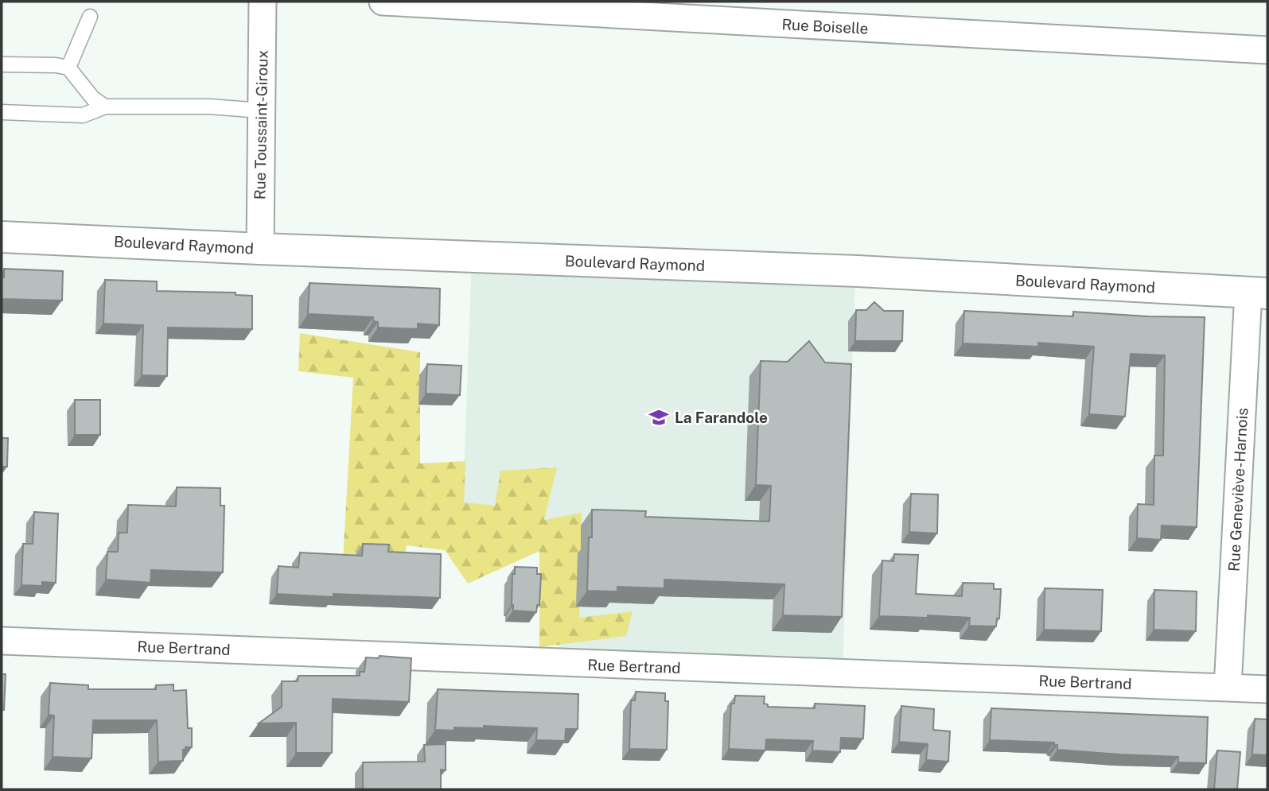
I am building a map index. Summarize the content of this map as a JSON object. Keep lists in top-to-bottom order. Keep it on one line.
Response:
{"streets":{"street":["Rue Boiselle","Rue Toussaint-Giroux","Boulevard Raymond","Rue Geneviève-Harnois","Rue Bertrand"]},"crossings":[["Rue Toussaint-Giroux","Boulevard Raymond"],["Boulevard Raymond","Rue Geneviève-Harnois"],["Rue Geneviève-Harnois","Rue Bertrand"]],"places":{"school or university":["La Farandole"]}}
